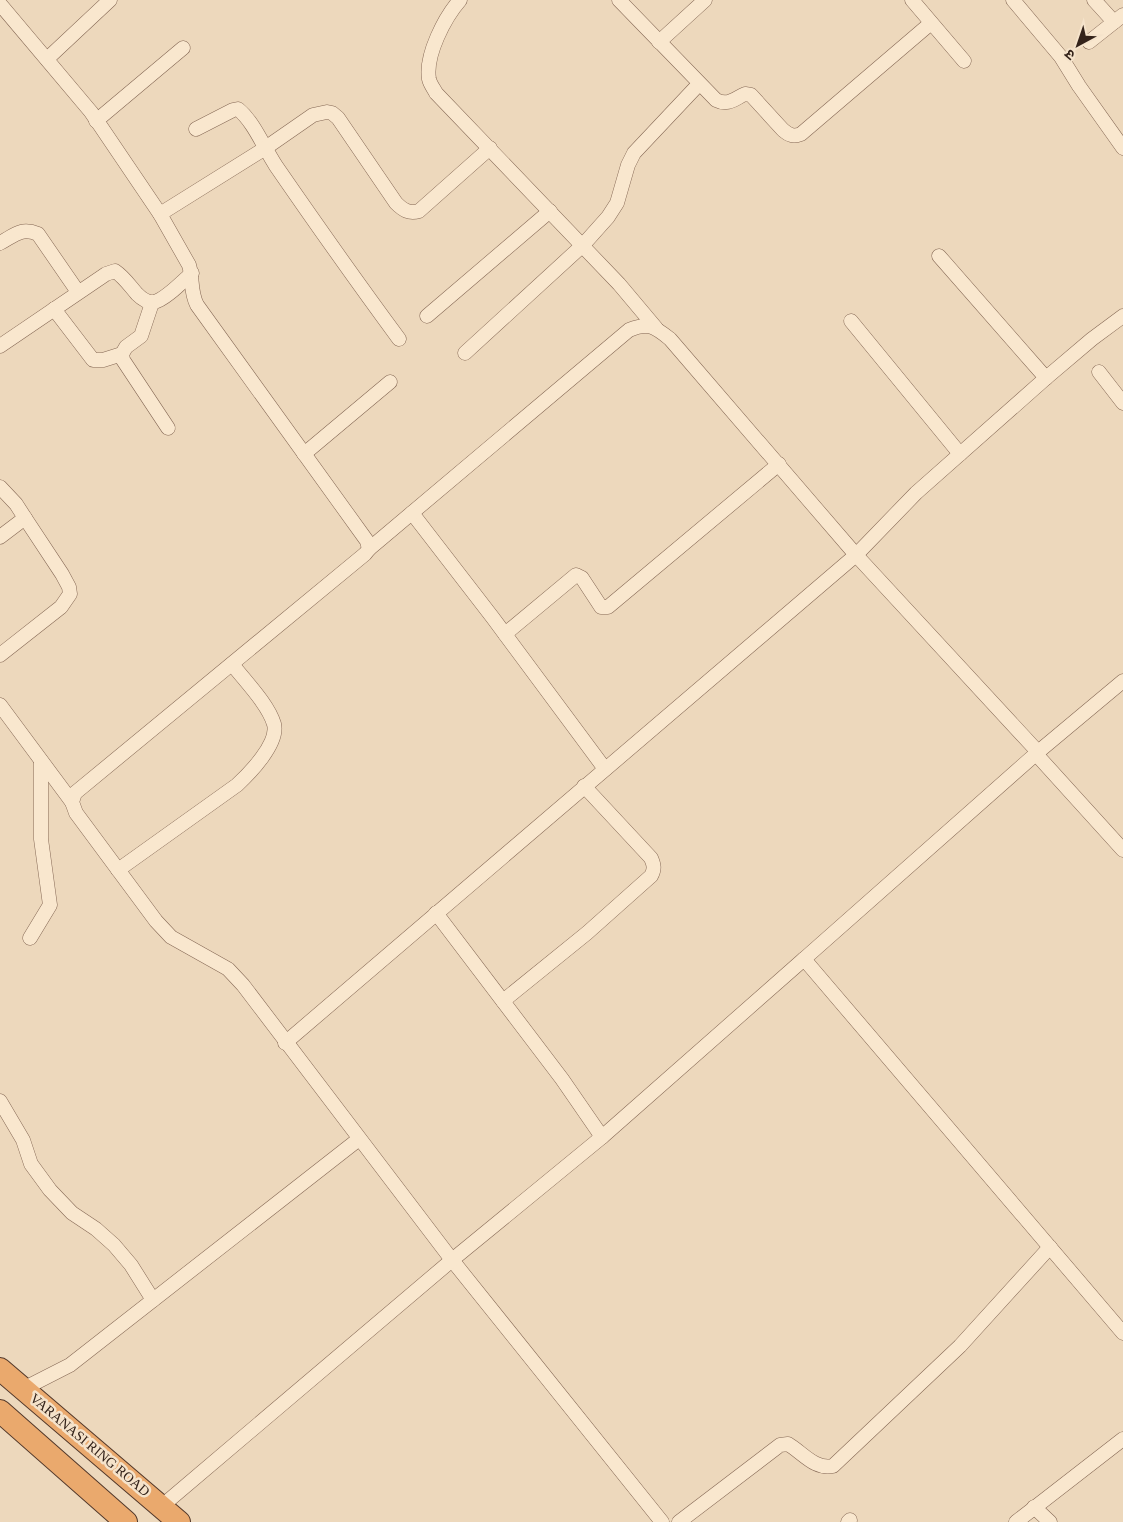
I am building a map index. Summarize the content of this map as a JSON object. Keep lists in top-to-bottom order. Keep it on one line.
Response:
{"streets":{"highway":["VARANASI RING ROAD"]},"north":"bottom left"}
